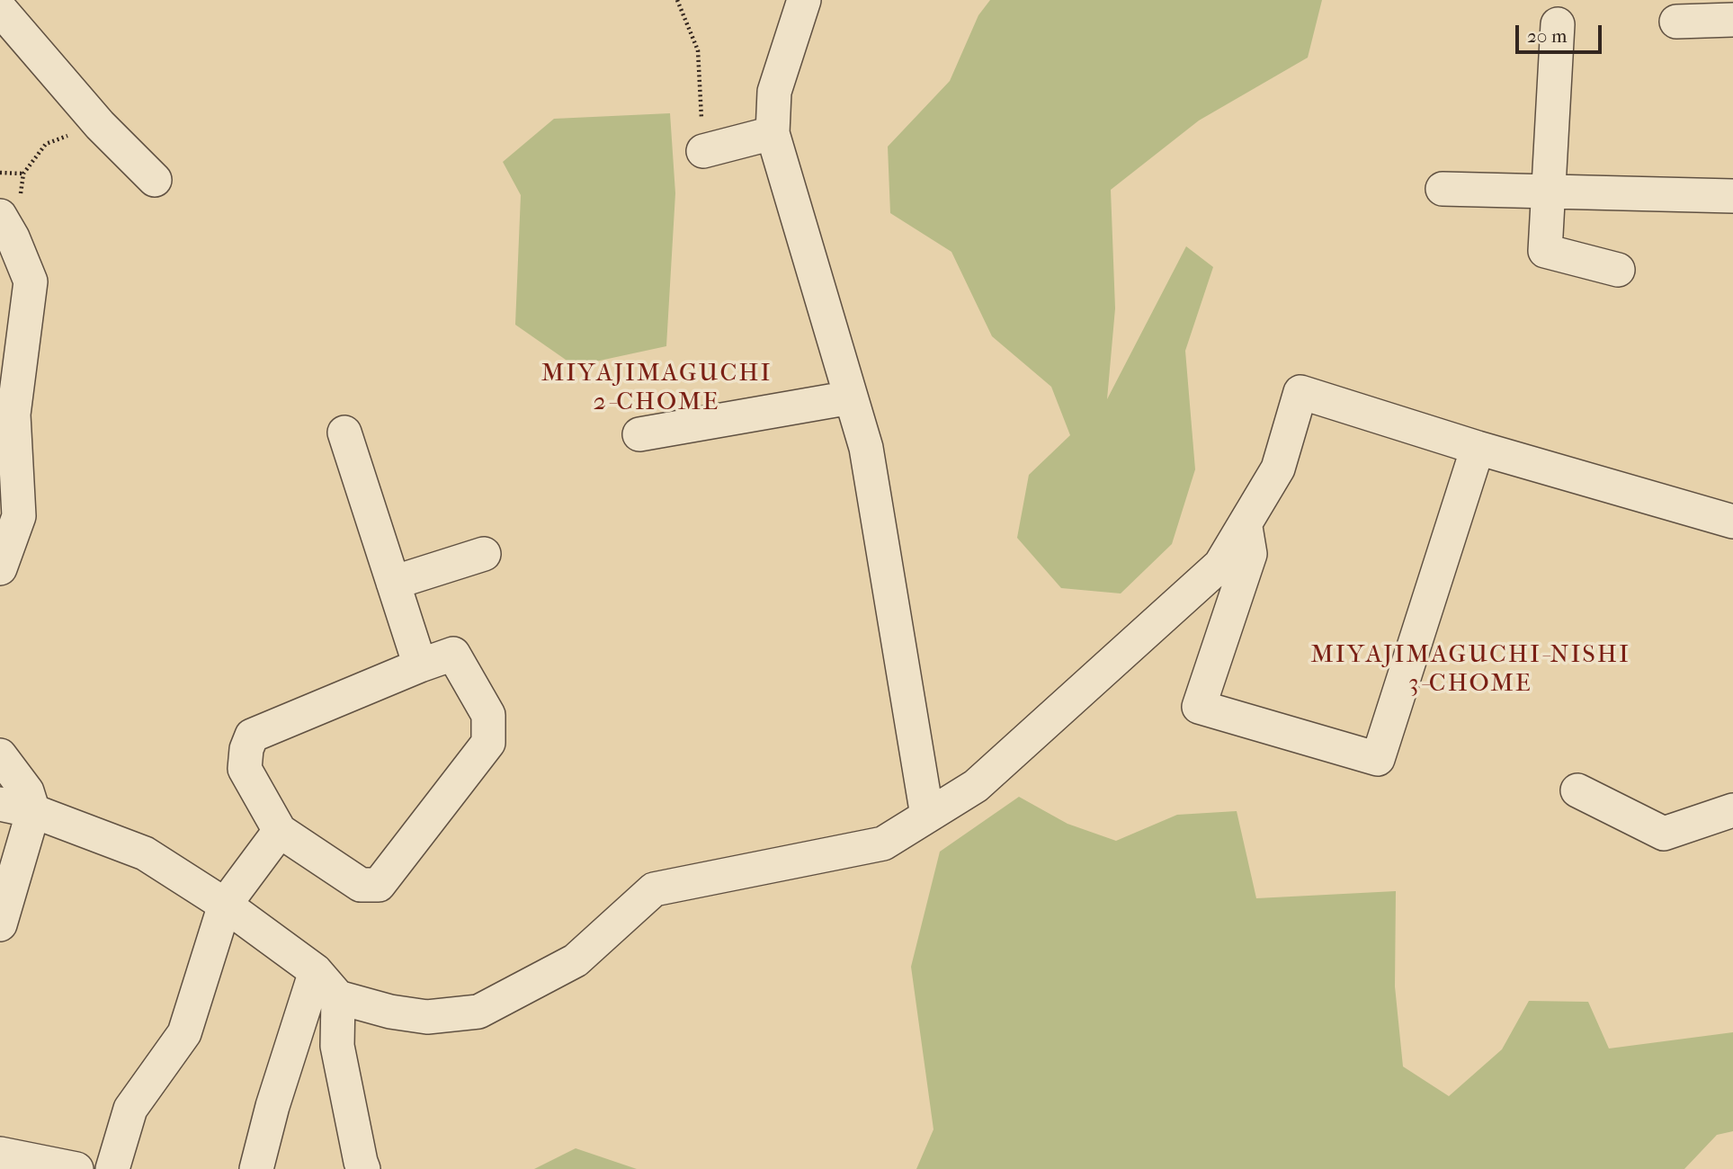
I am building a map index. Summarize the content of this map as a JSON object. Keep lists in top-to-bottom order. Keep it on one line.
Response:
{"districts":["MIYAJIMAGUCHI 2-CHOME","MIYAJIMAGUCHI-NISHI 3-CHOME"],"scale_bar":"20 m"}
